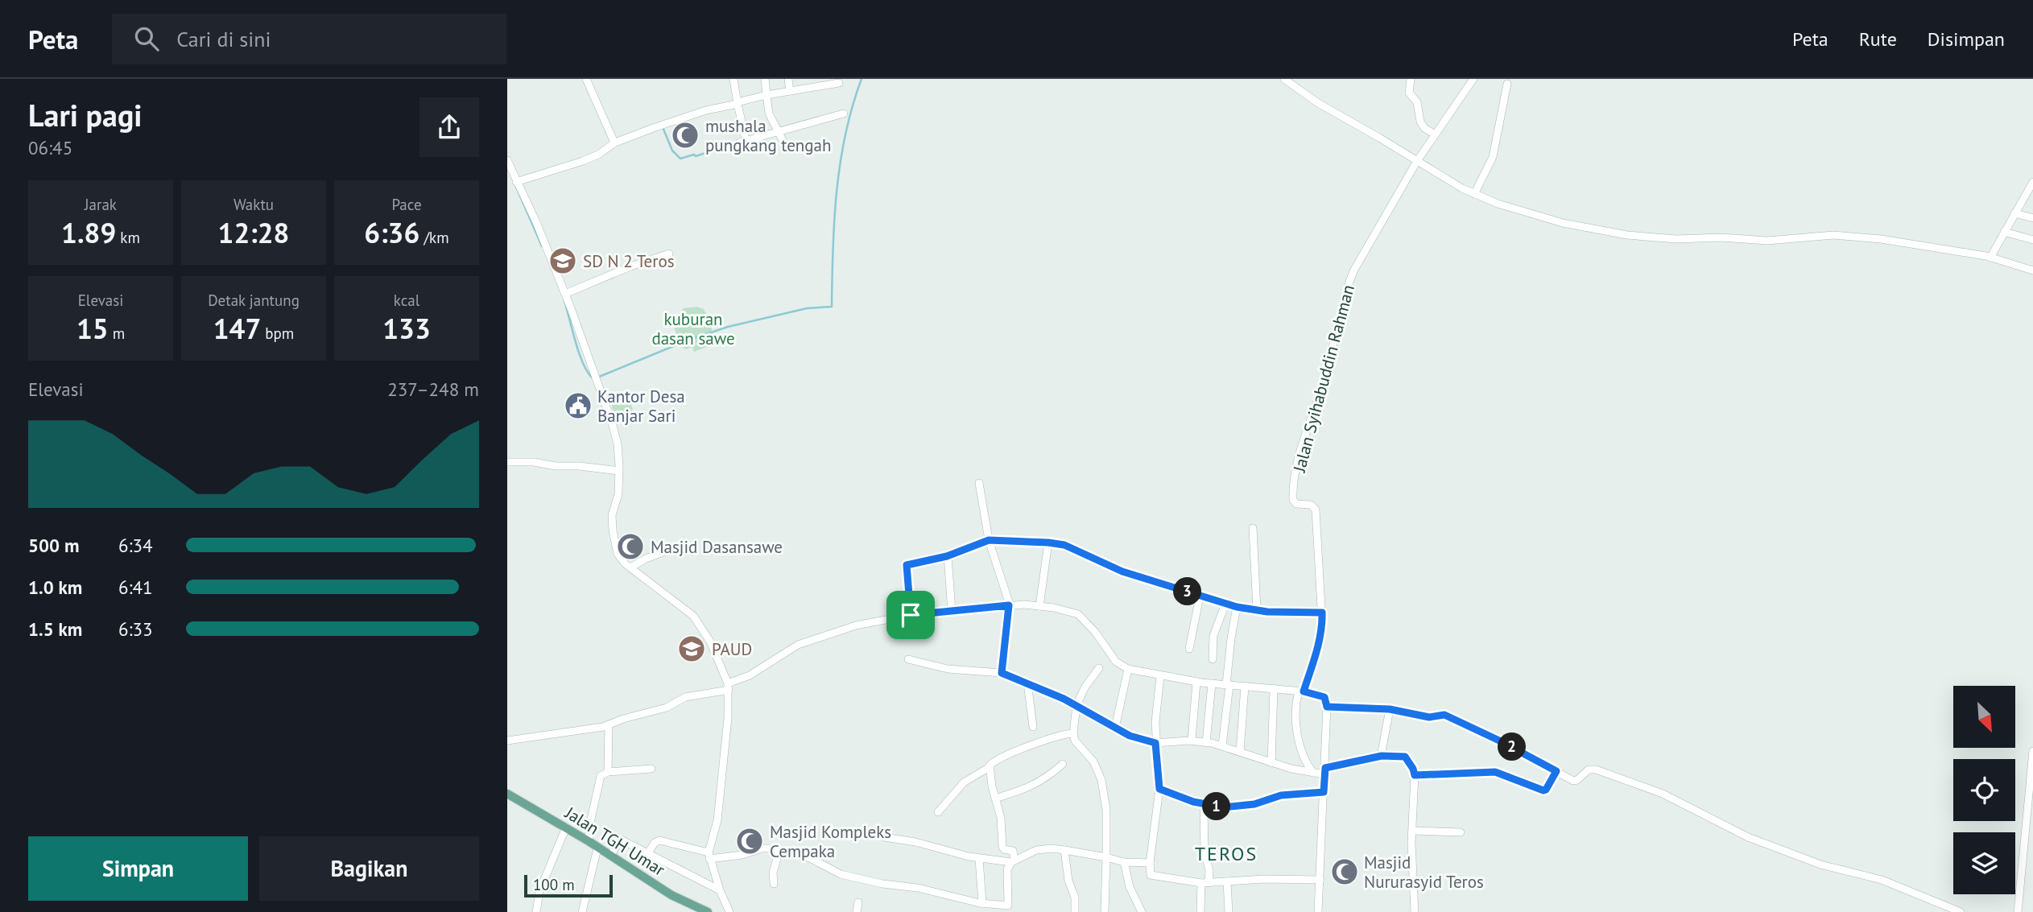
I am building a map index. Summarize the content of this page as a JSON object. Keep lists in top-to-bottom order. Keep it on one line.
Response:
{"streets":{"main road":["Jalan TGH Umar"],"street":["Jalan Syihabuddin Rahman"]},"districts":["TEROS"],"parks":["kuburan dasan sawe"],"places":{"mosque":["mushala pungkang tengah","Masjid Dasansawe","Masjid Kompleks Cempaka","Masjid Nururasyid Teros"],"school or university":["SD N 2 Teros","PAUD"],"public building":["Kantor Desa Banjar Sari"]},"scale_bar":"100 m","north":"bottom right","page":{"header":"Peta","search":"Cari di sini","nav":["Peta","Rute","Disimpan"],"heading":["Lari pagi","06:45"],"stats":[["Jarak","1.89 km"],["Waktu","12:28"],["Pace","6:36 /km"],["Elevasi","15 m"],["Detak jantung","147 bpm"],["kcal","133"]],"chart":["Elevasi","237–248 m"],"list":[{"name":"500 m","note":"6:34"},{"name":"1.0 km","note":"6:41"},{"name":"1.5 km","note":"6:33"}],"pins":["3","2","1"],"buttons":["Simpan","Bagikan"],"scale":"100 m"}}
